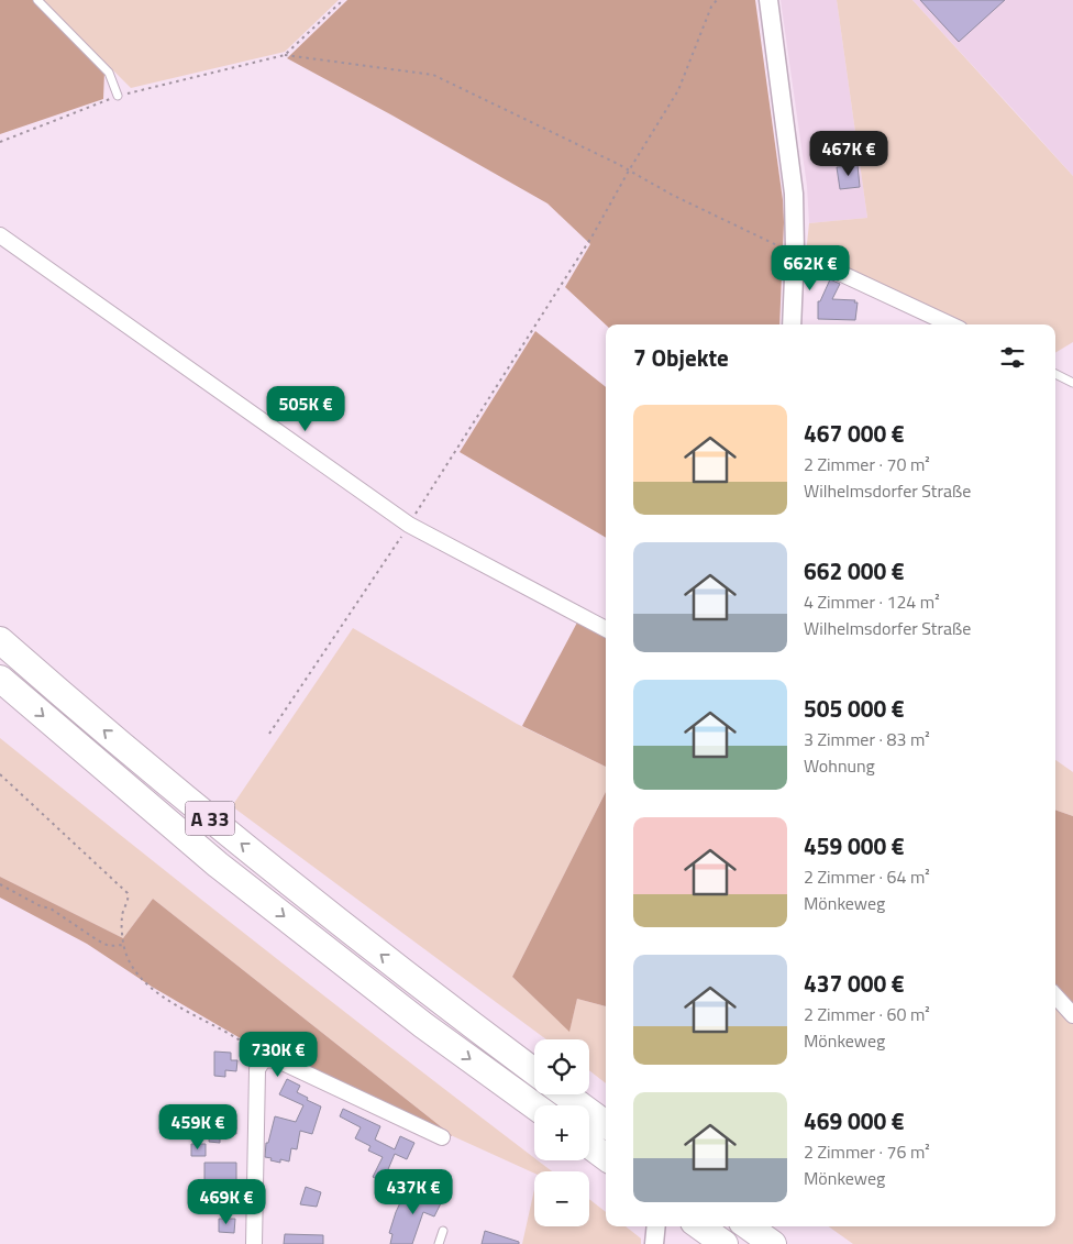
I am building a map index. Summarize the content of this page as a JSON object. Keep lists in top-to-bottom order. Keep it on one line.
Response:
{"streets":{"highway":["A 33"]},"page":{"price":["467K €","662K €","505K €","730K €","459K €","437K €","469K €"],"heading":"7 Objekte","list":[{"name":"467 000 €","note":"2 Zimmer · 70 m² · Wilhelmsdorfer Straße"},{"name":"662 000 €","note":"4 Zimmer · 124 m² · Wilhelmsdorfer Straße"},{"name":"505 000 €","note":"3 Zimmer · 83 m² · Wohnung"},{"name":"459 000 €","note":"2 Zimmer · 64 m² · Mönkeweg"},{"name":"437 000 €","note":"2 Zimmer · 60 m² · Mönkeweg"},{"name":"469 000 €","note":"2 Zimmer · 76 m² · Mönkeweg"}],"map_buttons":["+","−"]}}
